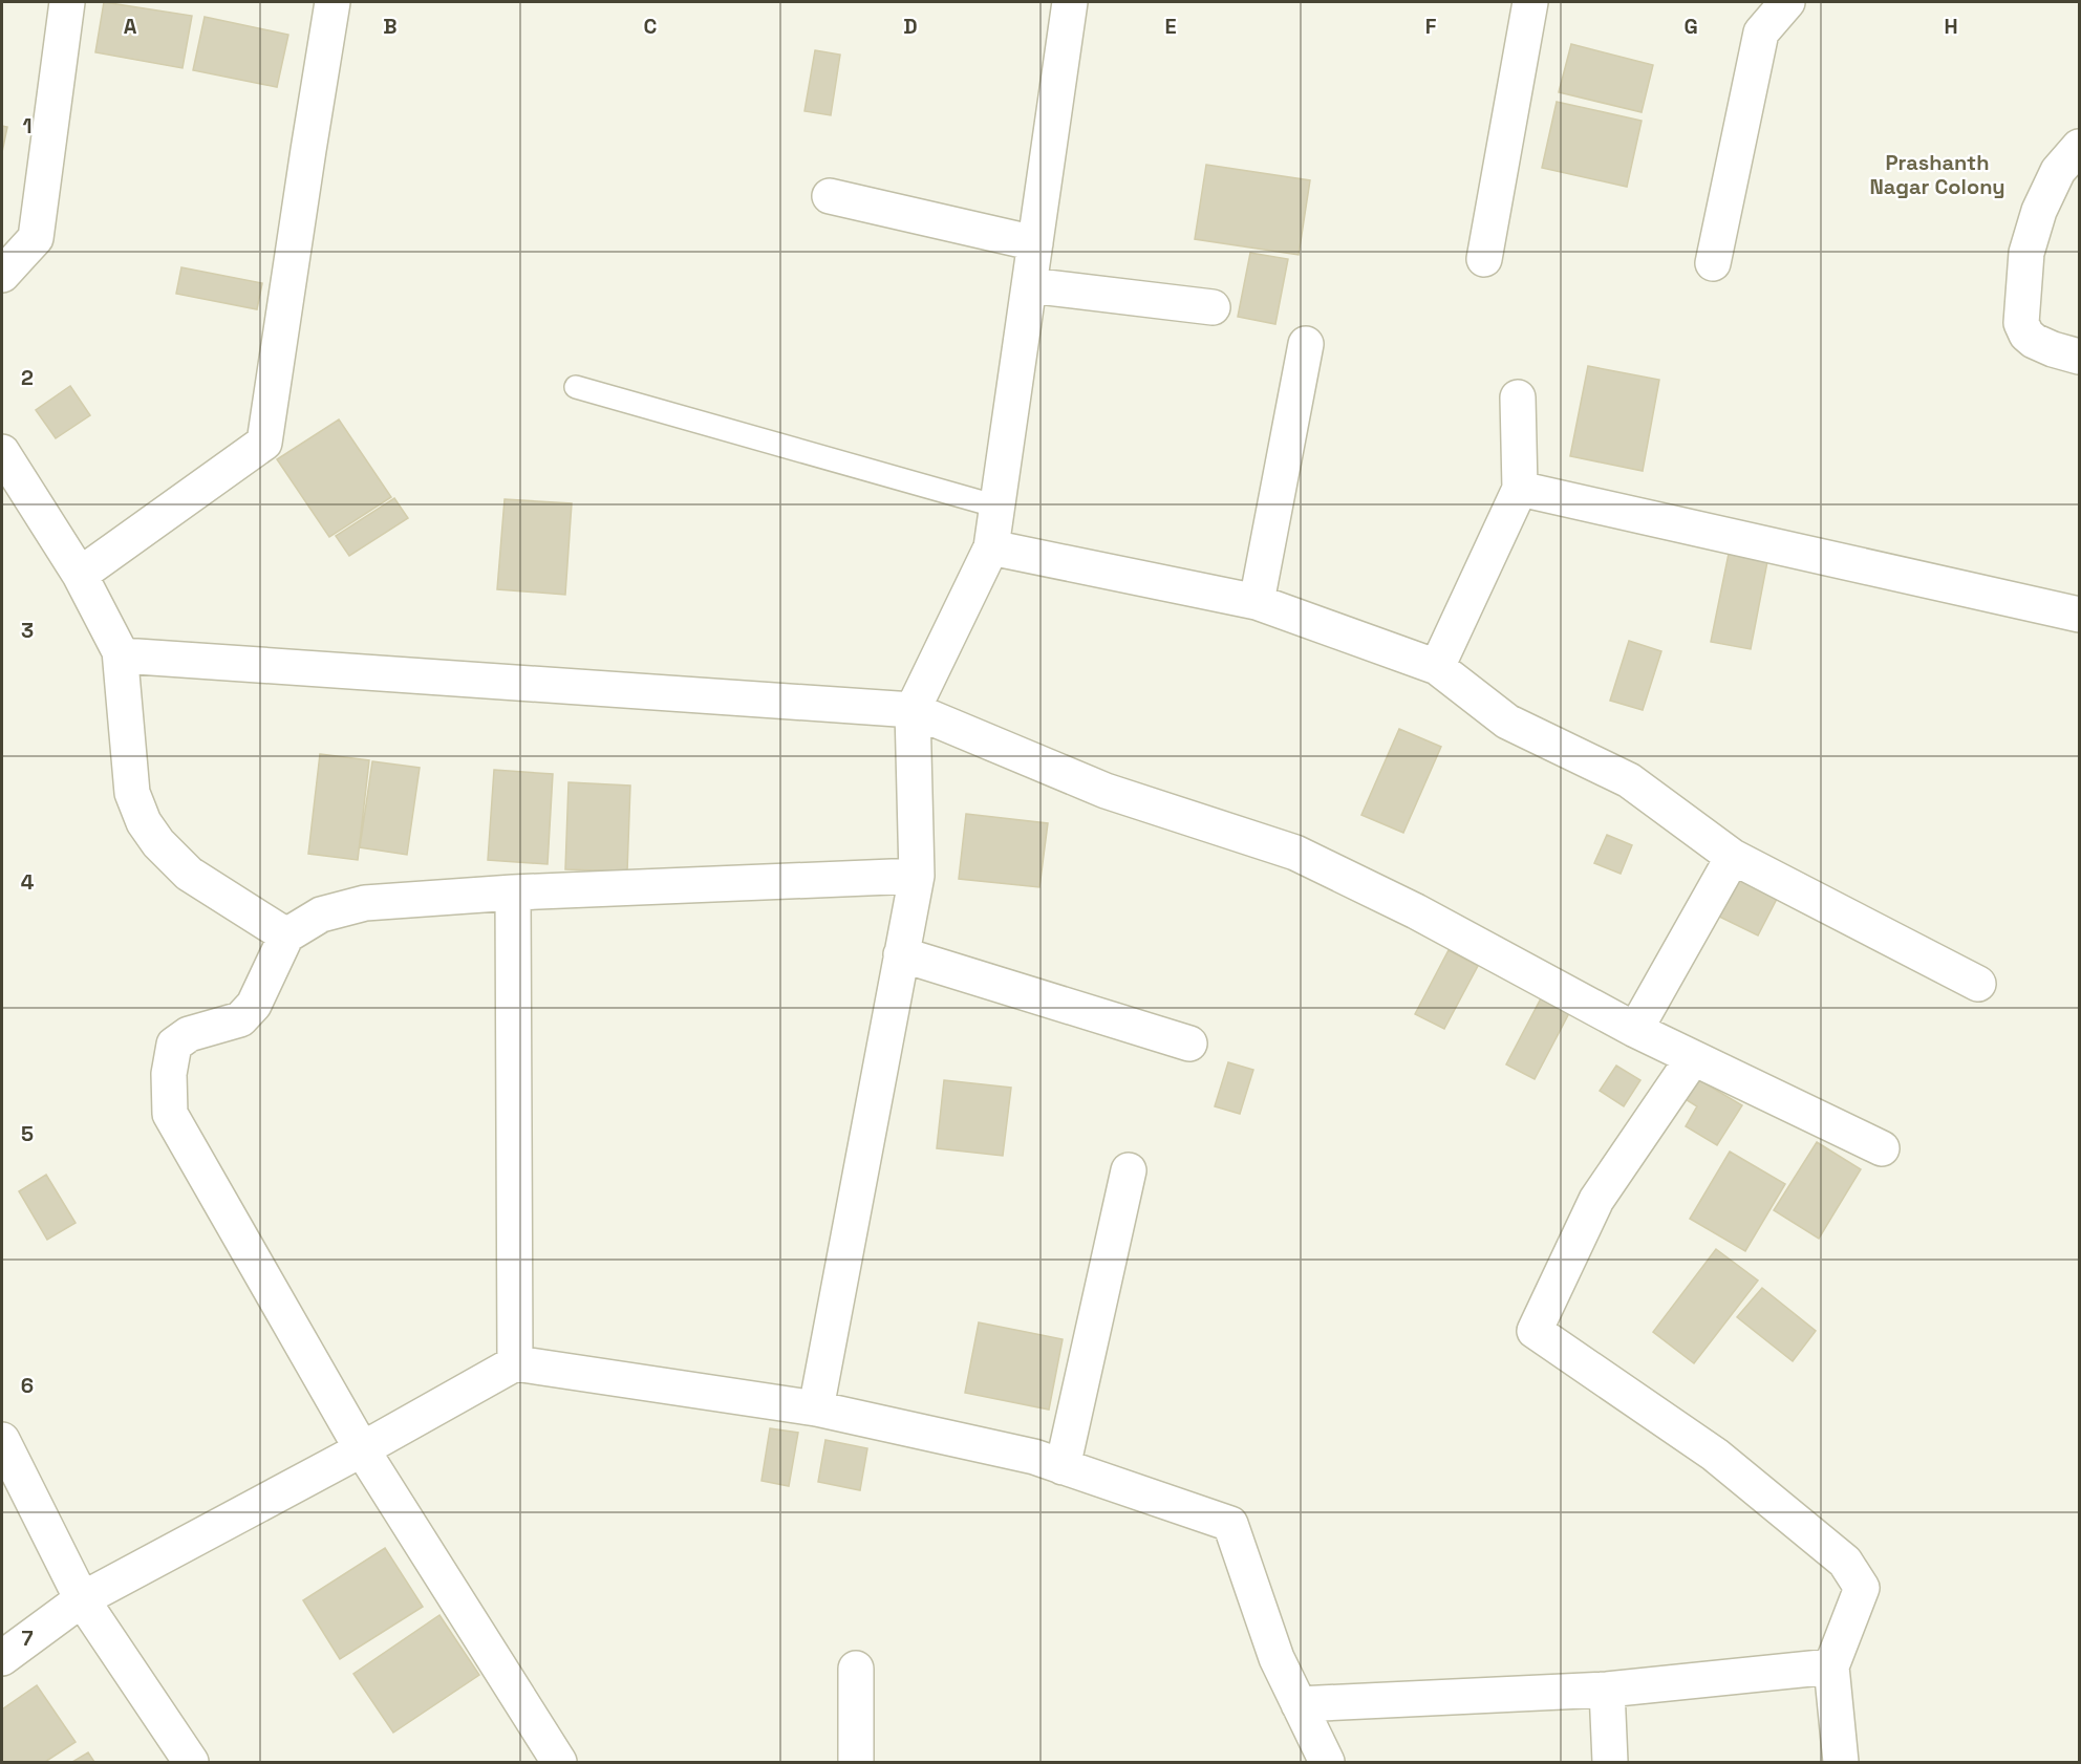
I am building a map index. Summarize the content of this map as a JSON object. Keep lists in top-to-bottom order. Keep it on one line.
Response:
{"districts":["Prashanth Nagar Colony"],"grid":{"columns":["A","B","C","D","E","F","G","H"],"rows":["1","2","3","4","5","6","7"]}}
